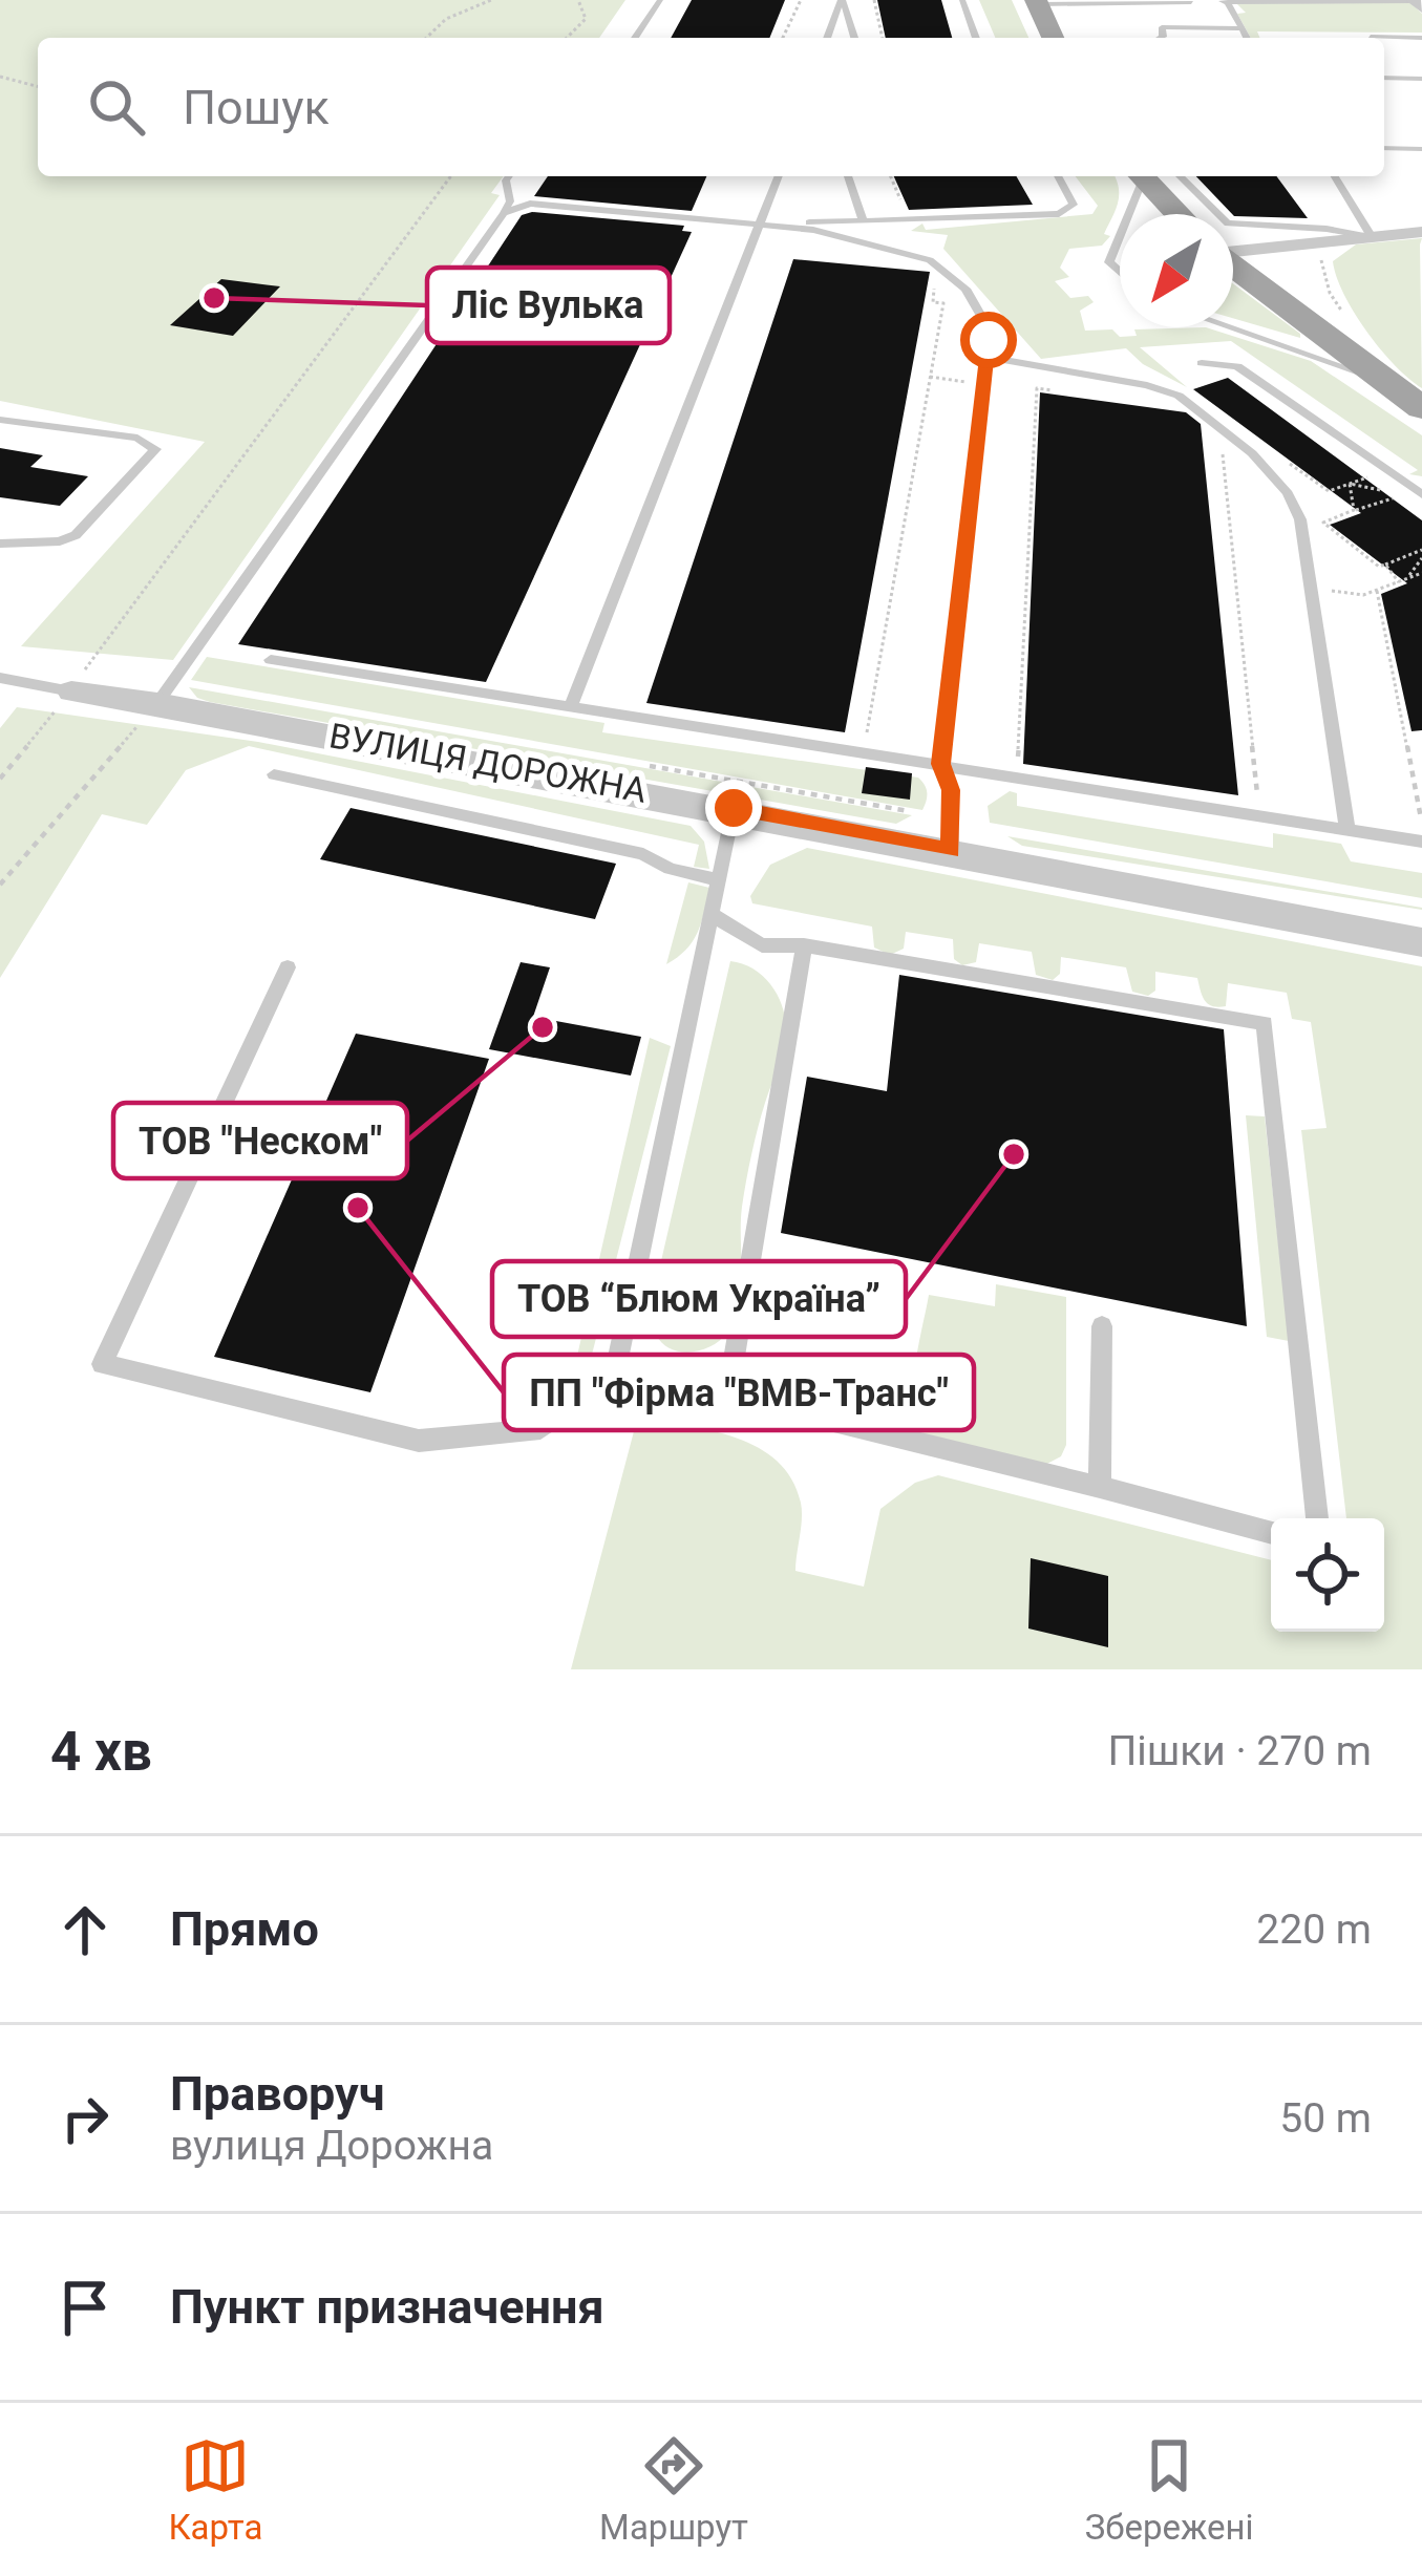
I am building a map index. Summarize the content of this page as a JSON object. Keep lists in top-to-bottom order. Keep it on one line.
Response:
{"streets":{"street":["ВУЛИЦЯ ДОРОЖНА"]},"places":["Ліс Вулька","ТОВ \"Неском\"","ТОВ “Блюм Україна”","ПП \"Фірма \"ВМВ-Транс\""],"north":"bottom left","page":{"search":"Пошук","heading":["4 хв","Пішки · 270 m"],"list":[["Прямо","220 m"],["Праворуч","вулиця Дорожна","50 m"],"Пункт призначення"],"nav":["Карта","Маршрут","Збережені"]}}
